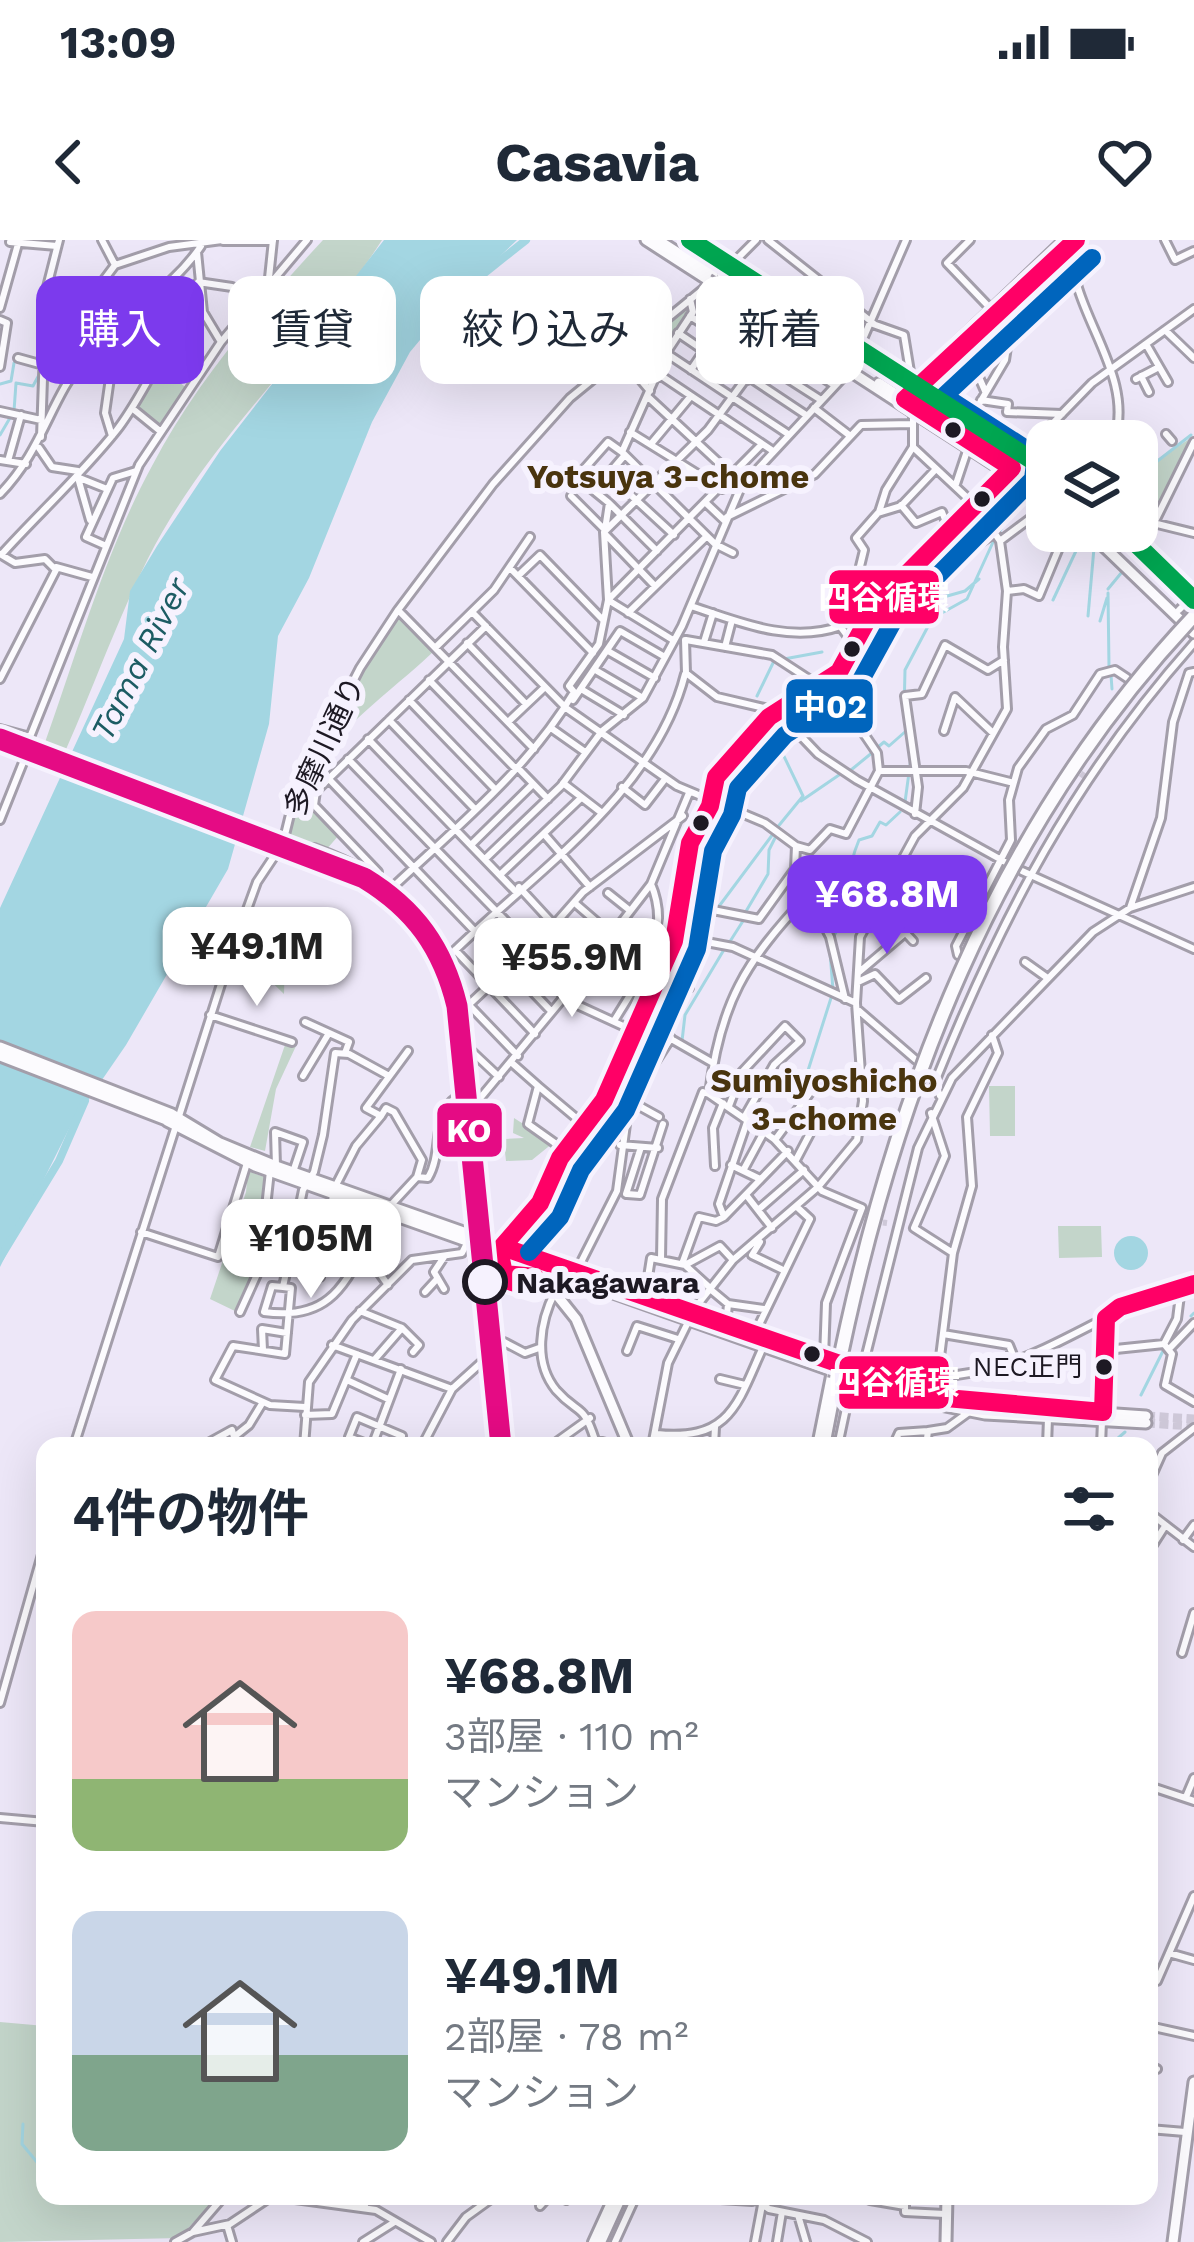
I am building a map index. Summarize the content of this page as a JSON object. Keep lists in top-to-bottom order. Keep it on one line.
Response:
{"streets":{"street":["多摩川通り"]},"districts":["Yotsuya 3-chome","Sumiyoshicho 3-chome"],"water":["Tama River"],"places":["Nakagawara","NEC正門"],"lines":["transit line 四谷循環","transit line 中02","transit line KO"],"page":{"status":"13:09","header":"Casavia","chip":["購入","賃貸","絞り込み","新着"],"price":["¥68.8M","¥49.1M","¥55.9M","¥105M"],"heading":"4件の物件","list":[{"name":"¥68.8M","note":"3部屋 · 110 m² · マンション"},{"name":"¥49.1M","note":"2部屋 · 78 m² · マンション"}]}}
